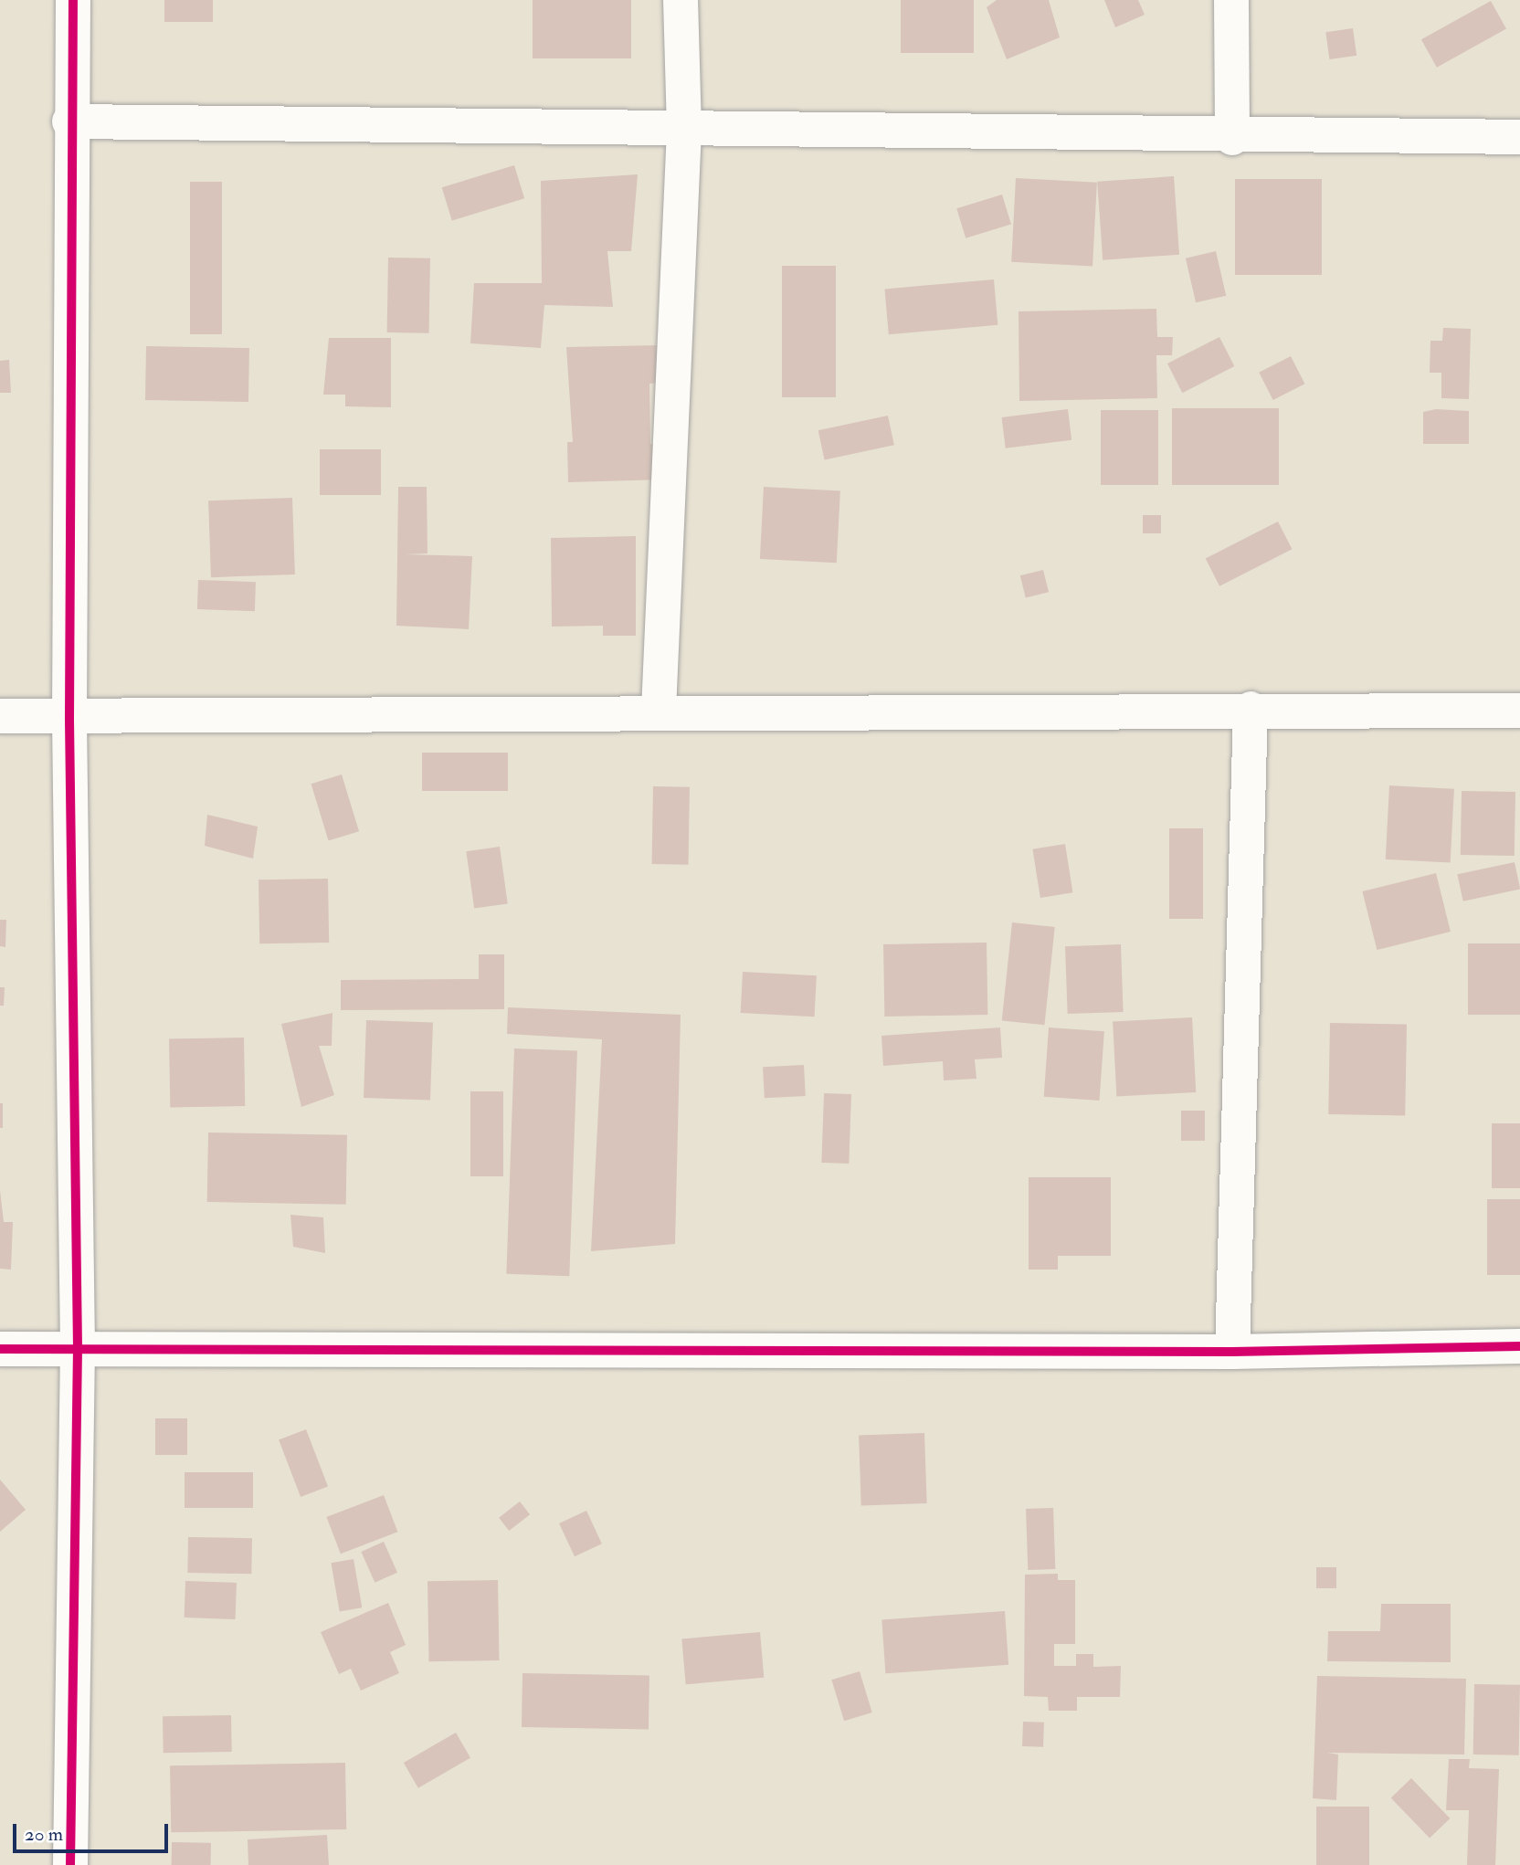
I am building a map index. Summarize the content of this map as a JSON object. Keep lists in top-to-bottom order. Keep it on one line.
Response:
{"scale_bar":"20 m"}
